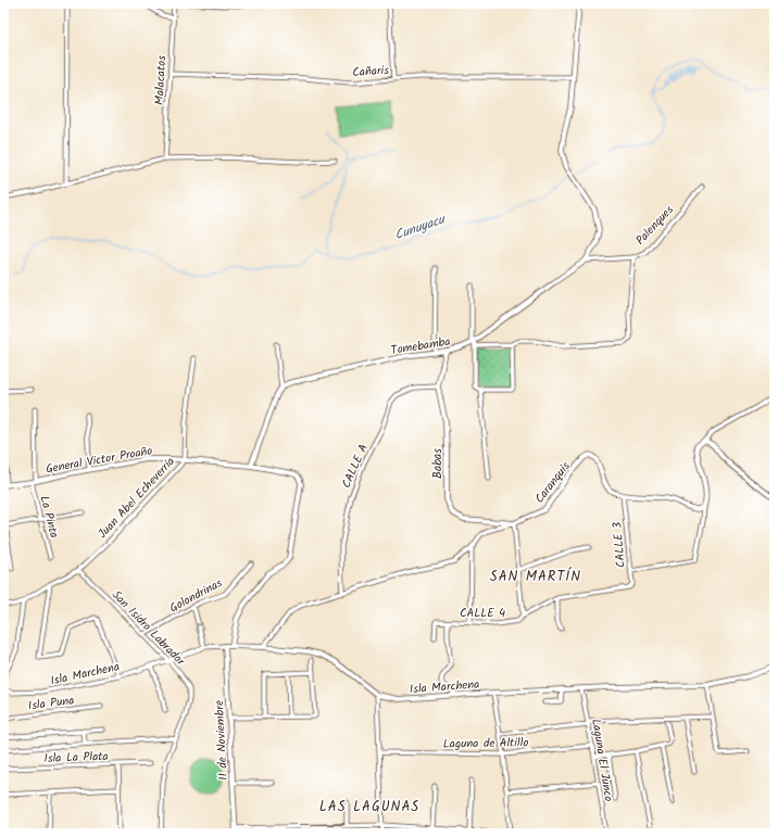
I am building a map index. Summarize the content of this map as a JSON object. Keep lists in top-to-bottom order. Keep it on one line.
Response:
{"streets":{"street":["Cañaris","Malacatos","Palenques","Tomebamba","General Victor Proaño","Babas","CALLE A","Caranquis","Juan Abel Echeverria","La Pinta","CALLE 3","Golondrinas","CALLE 4","San Isidro Labrador","Isla Marchena","Isla Puna","11 de Noviembre","Laguna de Altillo","Isla La Plata","Laguna El Junco"]},"crossings":[["Cañaris","Malacatos"],["Cañaris","Tomebamba"],["Palenques","Tomebamba"],["Tomebamba","Babas"],["General Victor Proaño","Juan Abel Echeverria"],["General Victor Proaño","La Pinta"],["General Victor Proaño","Isla Marchena"],["Babas","CALLE A"],["Babas","Caranquis"],["CALLE A","Caranquis"],["Caranquis","CALLE 3"],["Caranquis","Isla Marchena"],["Juan Abel Echeverria","San Isidro Labrador"],["CALLE 3","CALLE 4"],["Golondrinas","San Isidro Labrador"],["San Isidro Labrador","Isla Marchena"],["Isla Marchena","11 de Noviembre"],["Isla Marchena","Laguna El Junco"],["Laguna de Altillo","Laguna El Junco"]],"districts":["SAN MARTÍN","LAS LAGUNAS"],"water":["Cunuyacu"]}
